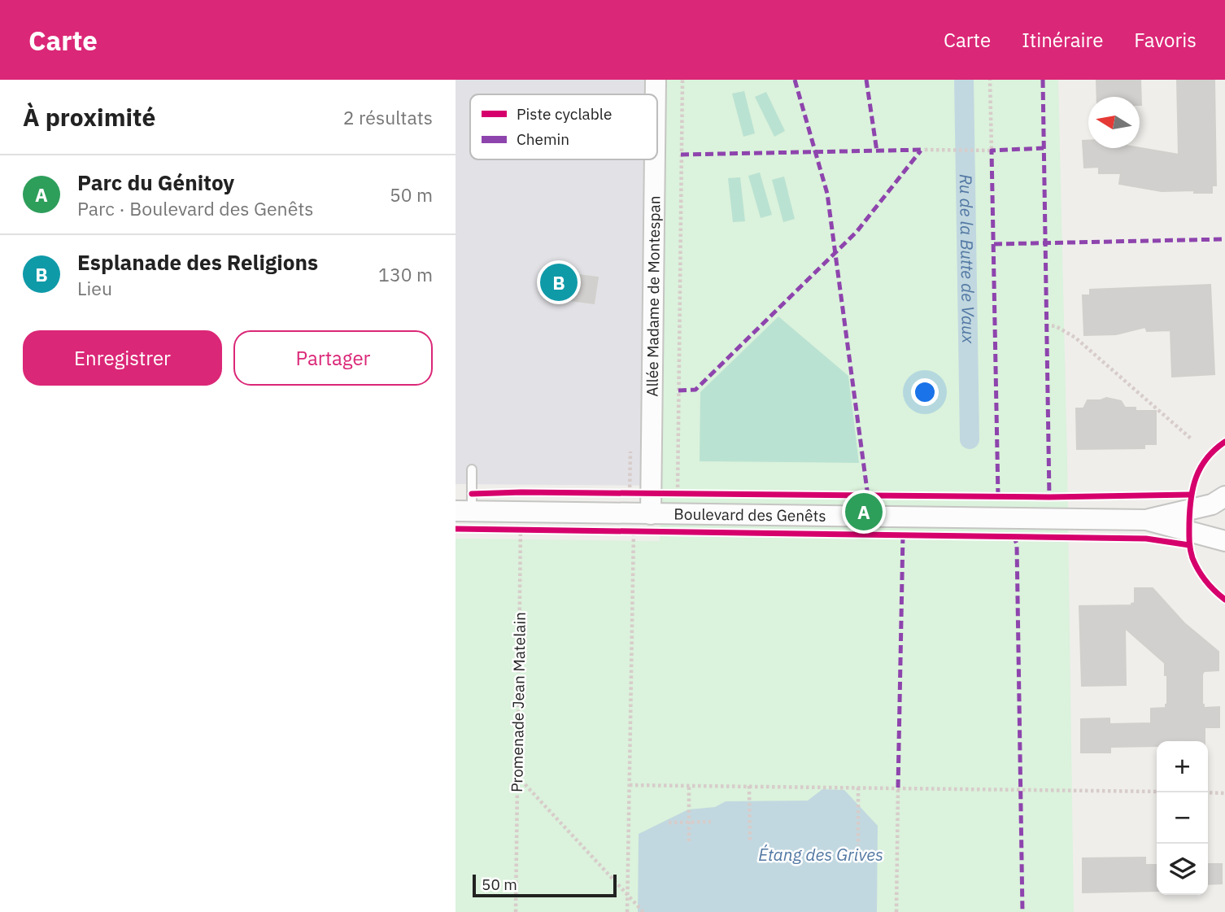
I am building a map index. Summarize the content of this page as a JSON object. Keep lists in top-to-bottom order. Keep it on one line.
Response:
{"streets":{"street":["Allée Madame de Montespan","Boulevard des Genêts"],"path":["Promenade Jean Matelain"]},"crossings":[["Allée Madame de Montespan","Boulevard des Genêts"],["Boulevard des Genêts","Promenade Jean Matelain"]],"water":["Ru de la Butte de Vaux","Étang des Grives"],"legend":["Piste cyclable","Chemin"],"scale_bar":"50 m","north":"left","page":{"header":"Carte","nav":["Carte","Itinéraire","Favoris"],"heading":["À proximité","2 résultats"],"list":[{"mark":"A","name":"Parc du Génitoy","note":"Parc · Boulevard des Genêts","value":"50 m"},{"mark":"B","name":"Esplanade des Religions","note":"Lieu","value":"130 m"}],"pins":["B","A"],"buttons":["Enregistrer","Partager"],"map_buttons":["+","−"],"scale":"50 m"}}
